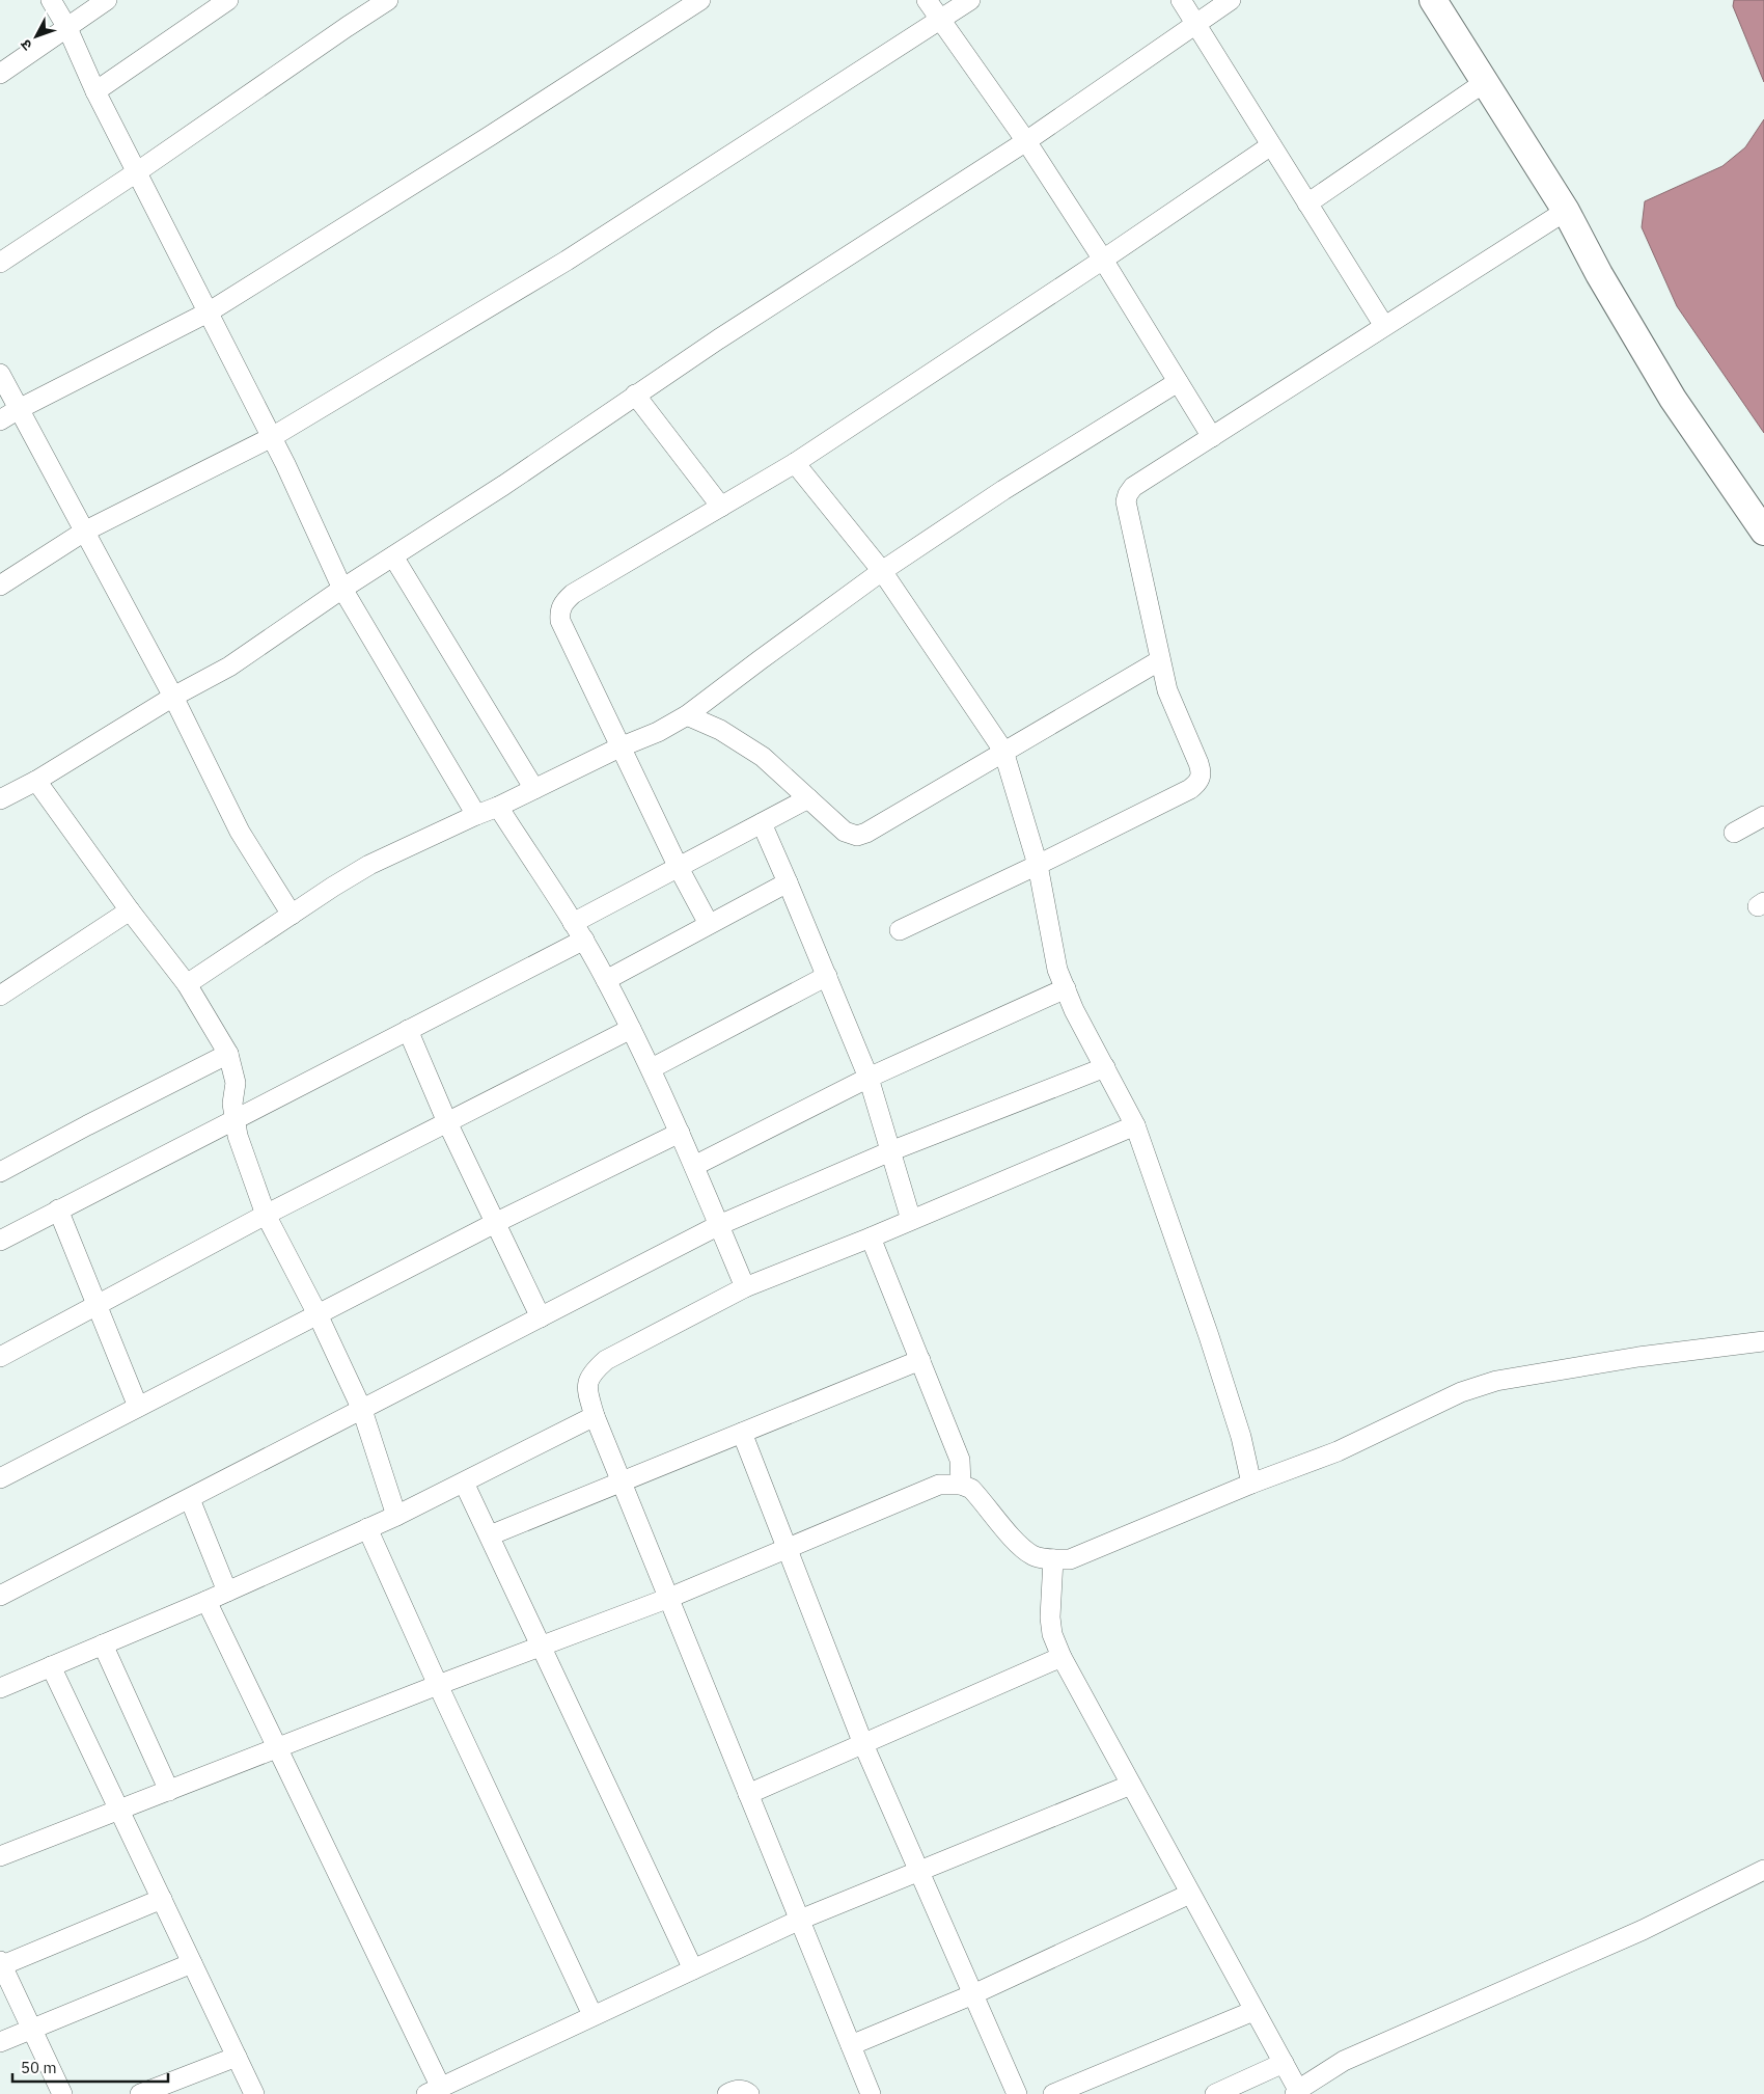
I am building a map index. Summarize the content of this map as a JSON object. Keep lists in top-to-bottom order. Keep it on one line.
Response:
{"scale_bar":"50 m","north":"bottom left"}
